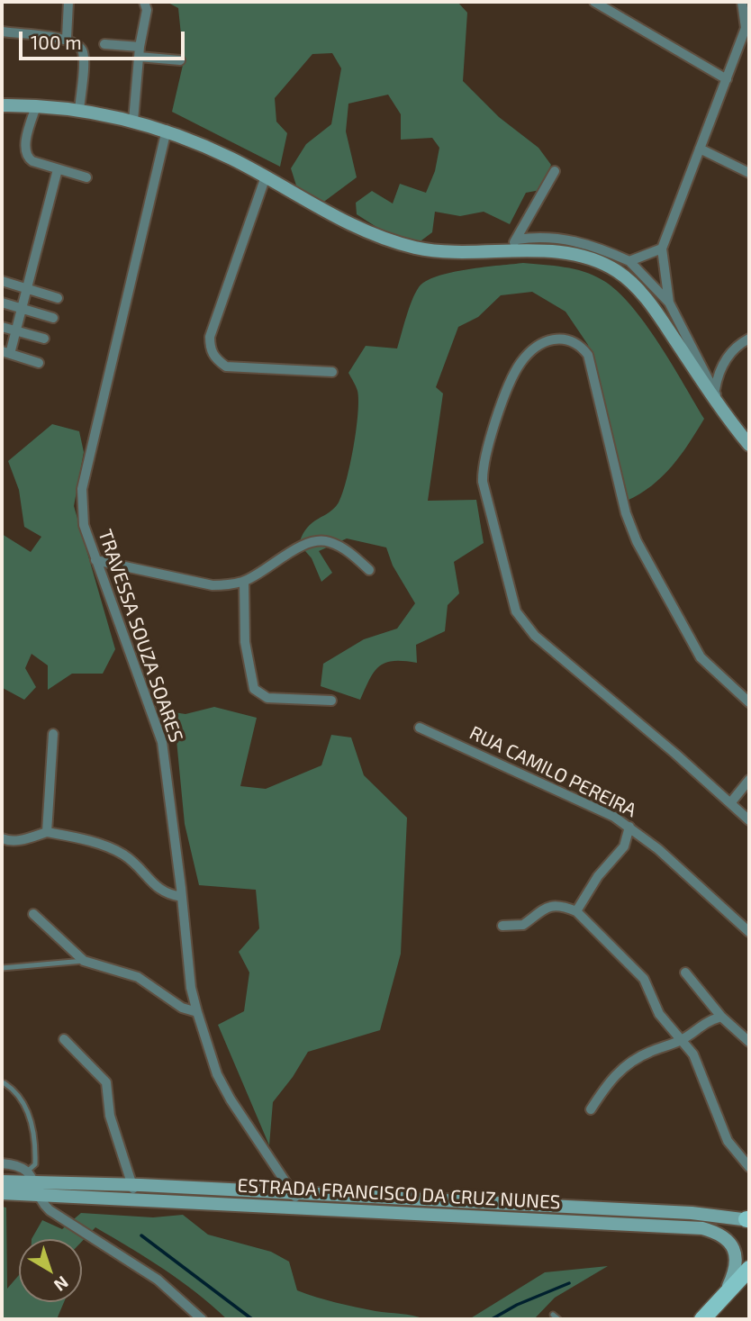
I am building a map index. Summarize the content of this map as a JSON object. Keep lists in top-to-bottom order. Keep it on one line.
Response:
{"streets":{"main road":["ESTRADA FRANCISCO DA CRUZ NUNES"],"street":["TRAVESSA SOUZA SOARES","RUA CAMILO PEREIRA"]},"crossings":[["TRAVESSA SOUZA SOARES","ESTRADA FRANCISCO DA CRUZ NUNES"]],"scale_bar":"100 m","north":"bottom right"}
